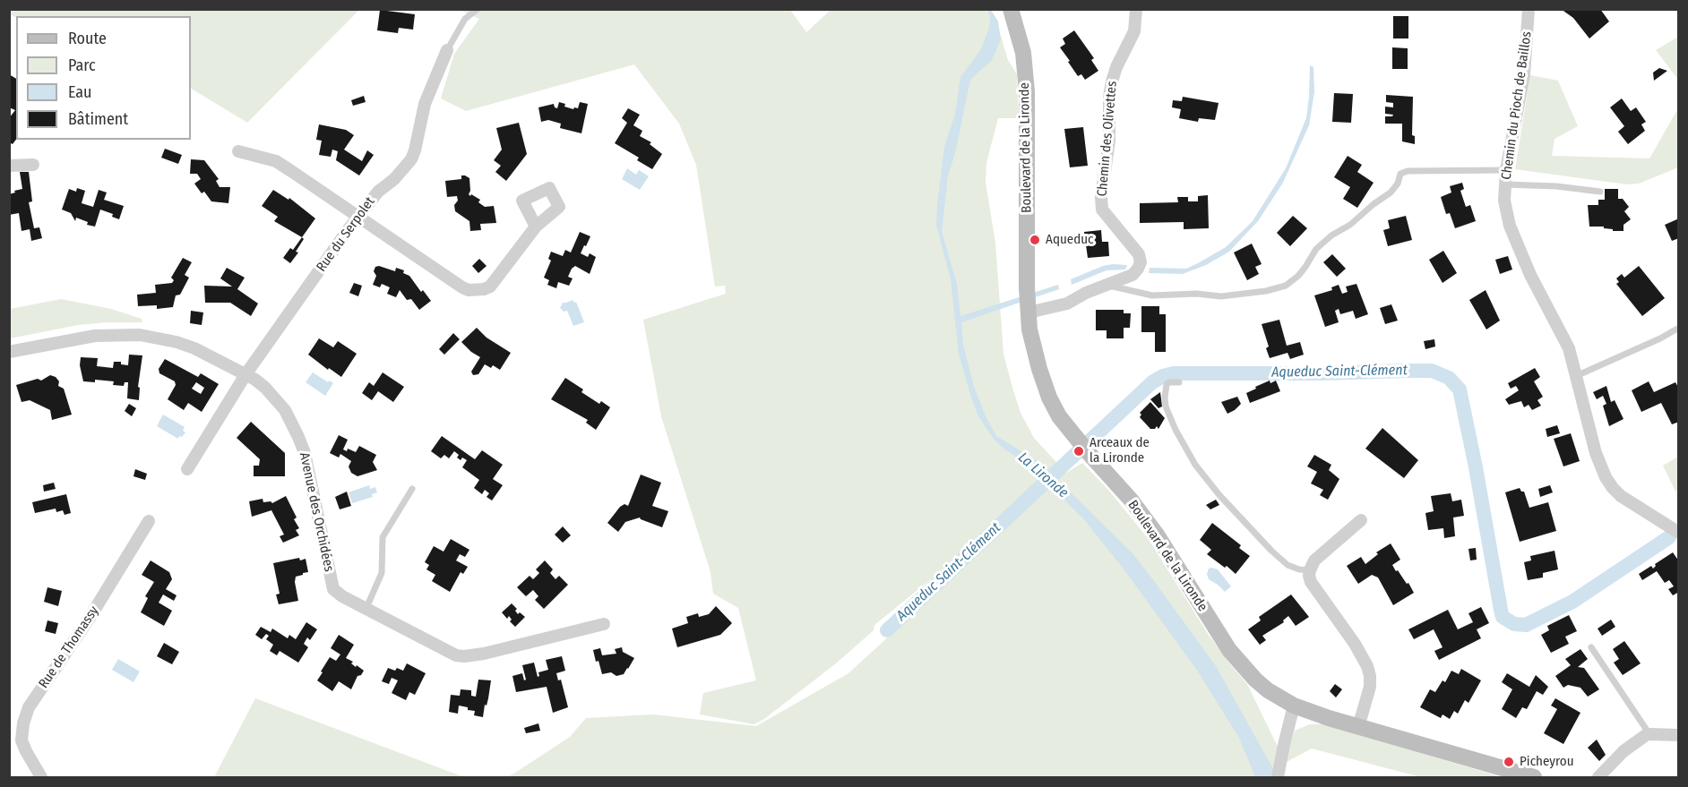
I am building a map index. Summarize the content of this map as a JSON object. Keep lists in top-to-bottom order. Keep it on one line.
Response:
{"streets":{"street":["Chemin du Pioch de Baillos","Chemin des Olivettes","Boulevard de la Lironde","Rue du Serpolet","Avenue des Orchidées","Rue de Thomassy"]},"crossings":[["Chemin des Olivettes","Boulevard de la Lironde"],["Rue du Serpolet","Avenue des Orchidées"]],"water":["Aqueduc Saint-Clément","La Lironde"],"places":["Aqueduc","Arceaux de la Lironde","Picheyrou"],"legend":["Route","Parc","Eau","Bâtiment"]}
